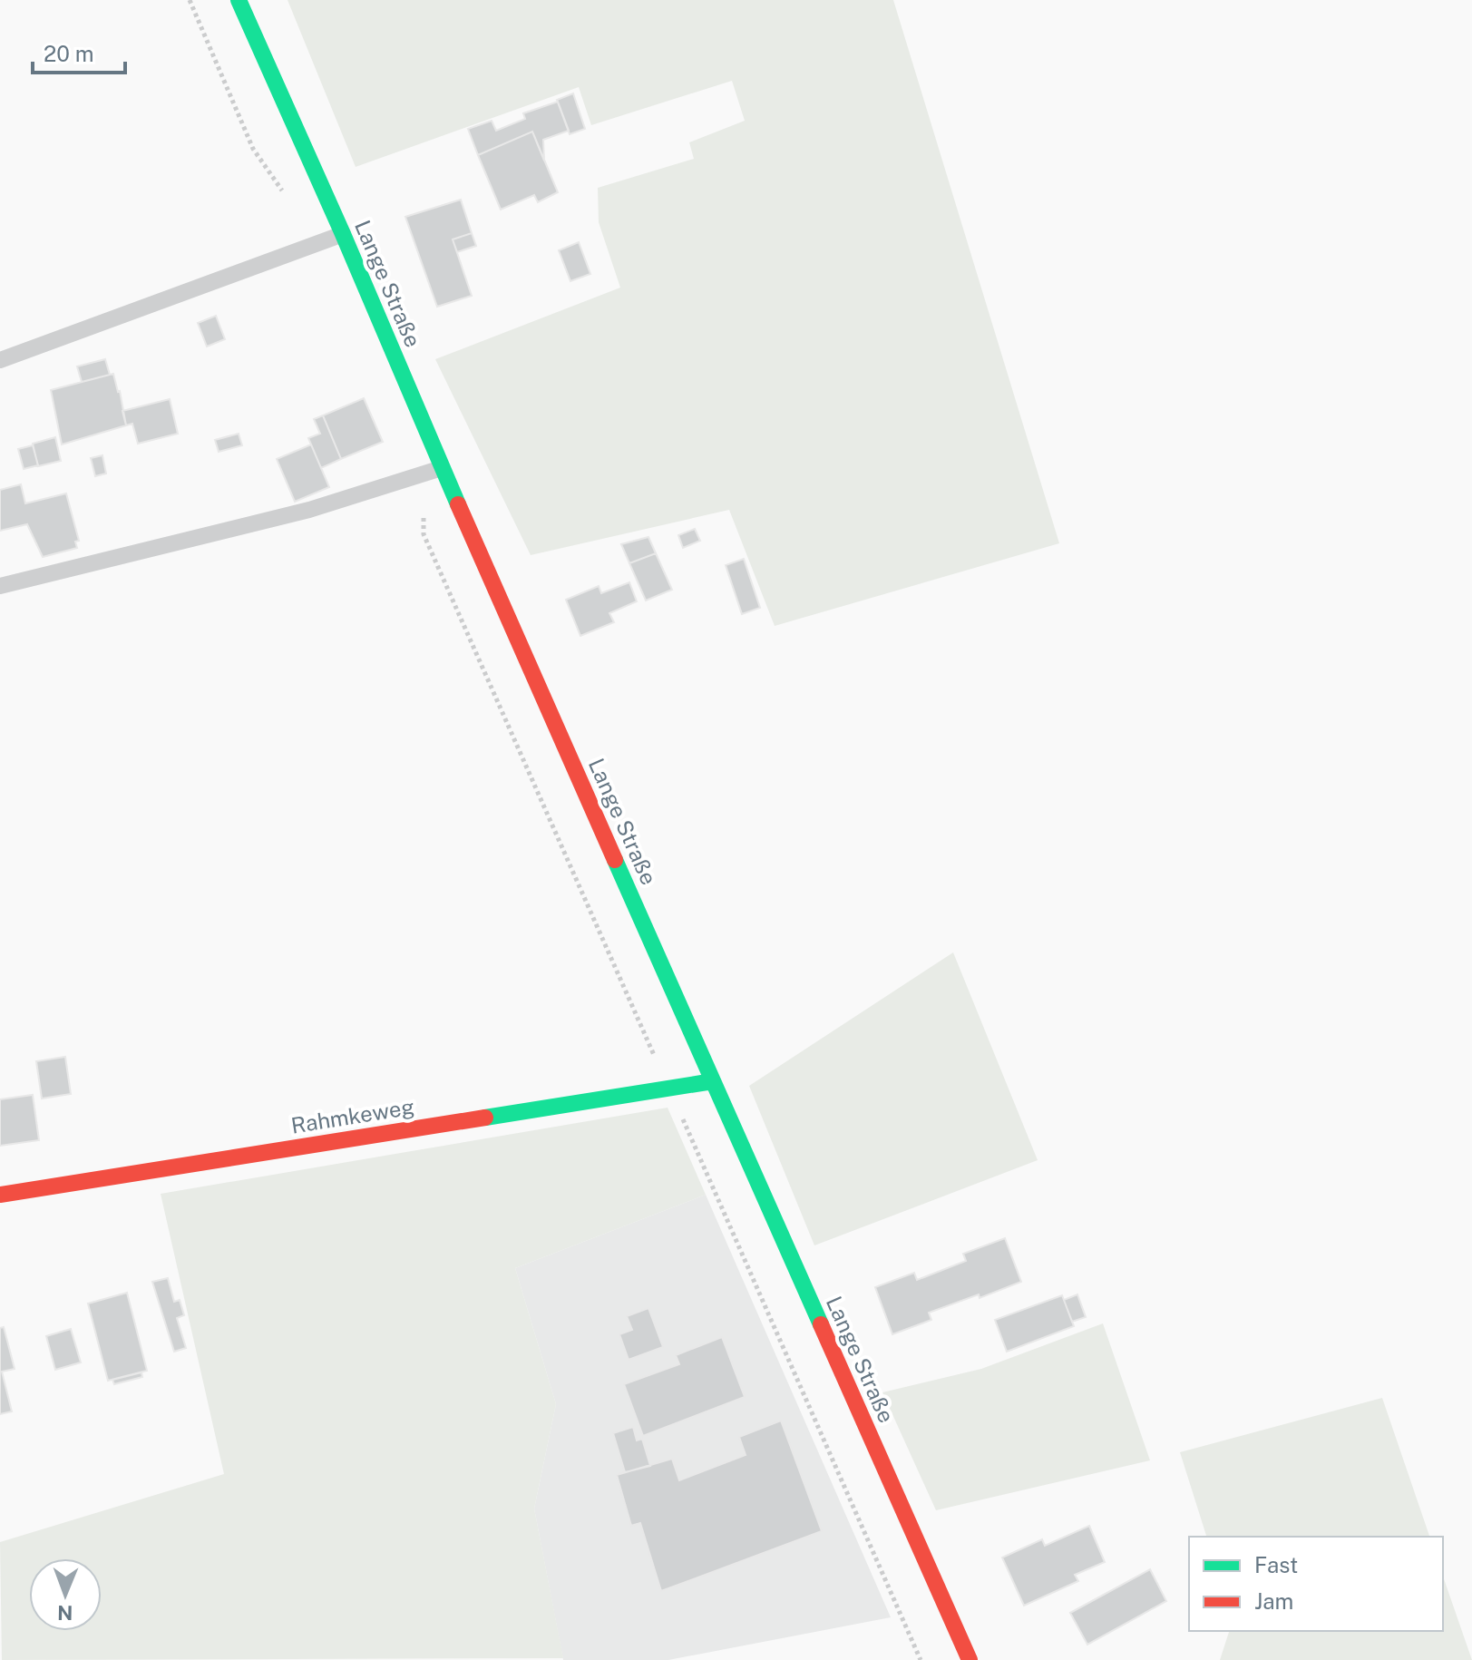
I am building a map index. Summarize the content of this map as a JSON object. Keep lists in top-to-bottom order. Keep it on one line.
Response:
{"streets":{"street":["Lange Straße","Rahmkeweg"]},"crossings":[["Lange Straße","Rahmkeweg"]],"legend":["Fast","Jam"],"scale_bar":"20 m","north":"bottom"}
